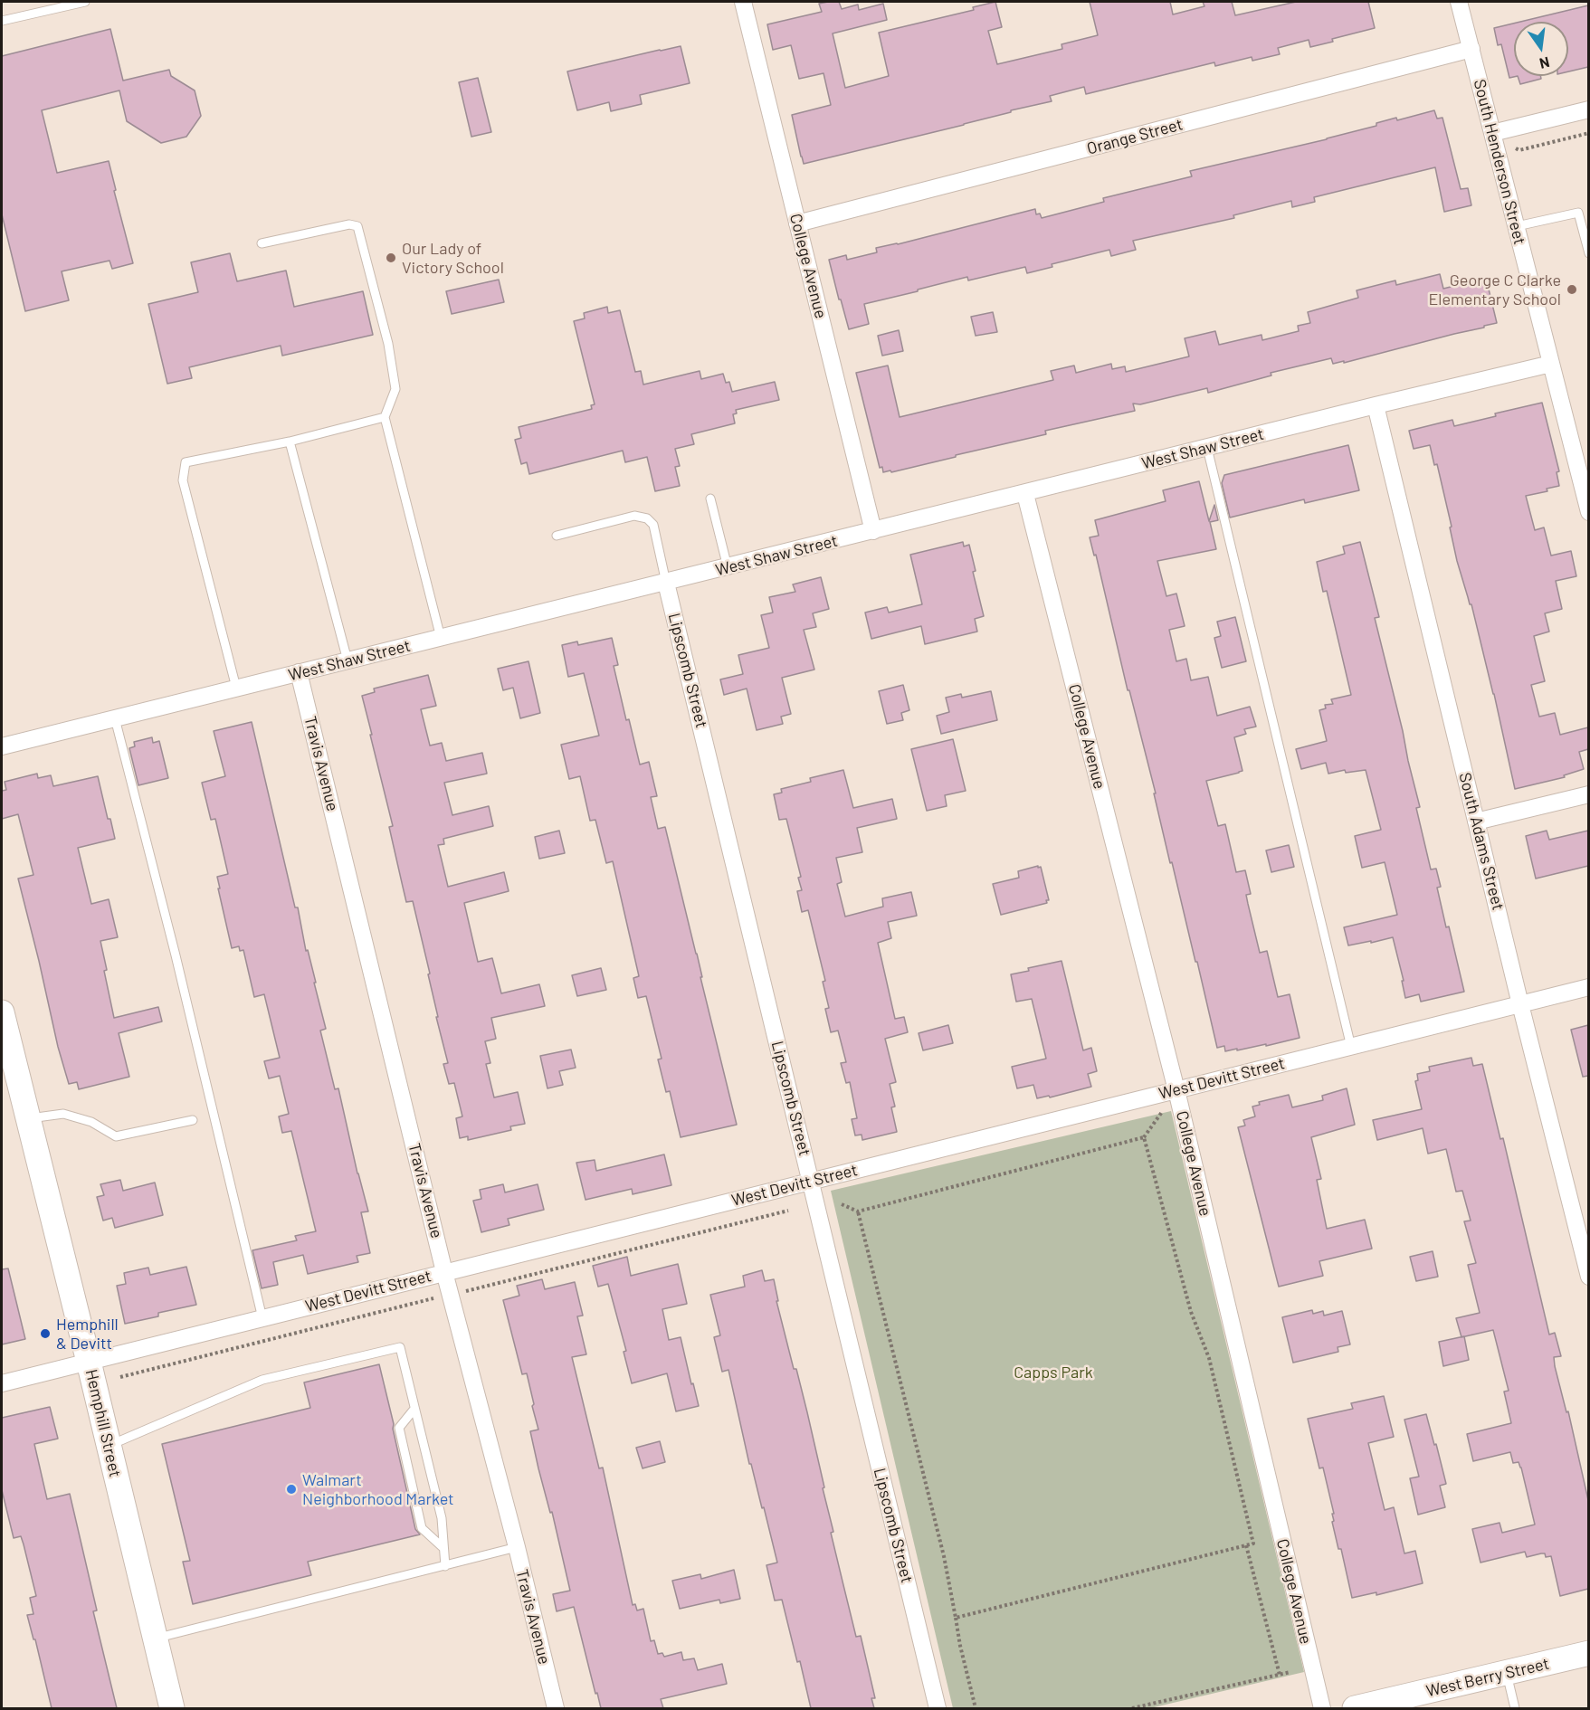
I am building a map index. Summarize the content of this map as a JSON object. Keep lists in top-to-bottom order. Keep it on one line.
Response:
{"streets":{"main road":["Hemphill Street","West Berry Street"],"street":["Orange Street","South Henderson Street","College Avenue","West Shaw Street","Lipscomb Street","Travis Avenue","South Adams Street","West Devitt Street"]},"crossings":[["Orange Street","South Henderson Street"],["Orange Street","College Avenue"],["South Henderson Street","West Shaw Street"],["College Avenue","West Shaw Street"],["College Avenue","West Devitt Street"],["West Shaw Street","Lipscomb Street"],["West Shaw Street","Travis Avenue"],["West Shaw Street","South Adams Street"],["Lipscomb Street","West Devitt Street"],["Travis Avenue","West Devitt Street"],["South Adams Street","West Devitt Street"],["West Devitt Street","Hemphill Street"]],"parks":["Capps Park"],"places":["Our Lady of Victory School","George C Clarke Elementary School","Hemphill & Devitt","Walmart Neighborhood Market"],"north":"bottom"}
